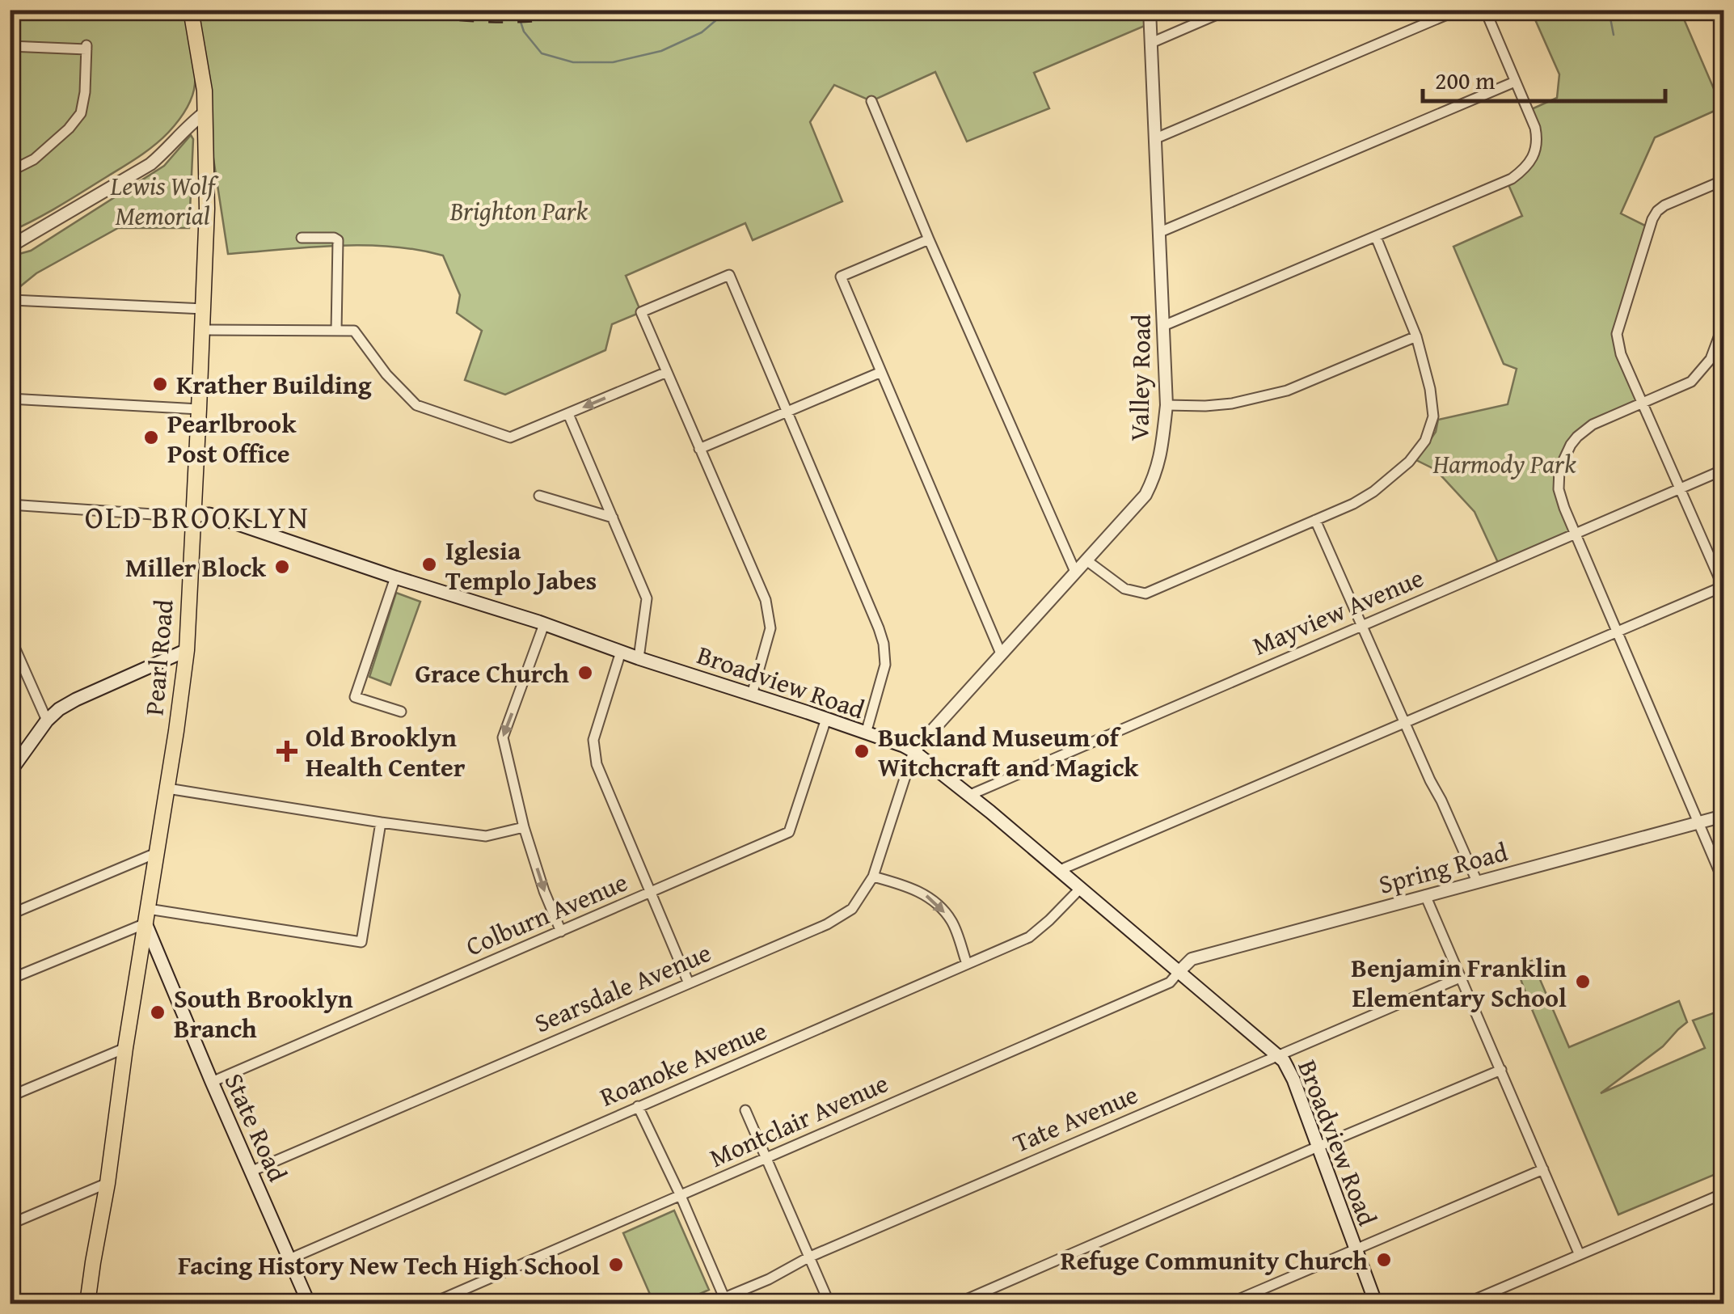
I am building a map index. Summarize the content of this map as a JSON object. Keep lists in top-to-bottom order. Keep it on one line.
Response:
{"streets":{"main road":["Pearl Road","Broadview Road","State Road"],"street":["Valley Road","Mayview Avenue","Spring Road","Colburn Avenue","Searsdale Avenue","Roanoke Avenue","Tate Avenue","Montclair Avenue"]},"crossings":[["Valley Road","Broadview Road"],["Valley Road","Searsdale Avenue"],["Mayview Avenue","Broadview Road"],["Pearl Road","Broadview Road"],["Pearl Road","State Road"],["Broadview Road","Spring Road"],["Broadview Road","Colburn Avenue"],["Broadview Road","Searsdale Avenue"],["Broadview Road","Roanoke Avenue"],["Broadview Road","Tate Avenue"],["Broadview Road","Montclair Avenue"],["Spring Road","Montclair Avenue"],["Colburn Avenue","State Road"],["Searsdale Avenue","State Road"],["Roanoke Avenue","State Road"]],"districts":["OLD BROOKLYN"],"parks":["Lewis Wolf Memorial","Brighton Park","Harmody Park"],"places":{"other":["Krather Building","Pearlbrook Post Office","Iglesia Templo Jabes","Miller Block","Grace Church","Buckland Museum of Witchcraft and Magick","Benjamin Franklin Elementary School","South Brooklyn Branch","Refuge Community Church","Facing History New Tech High School"],"health":["Old Brooklyn Health Center"]},"scale_bar":"200 m"}
